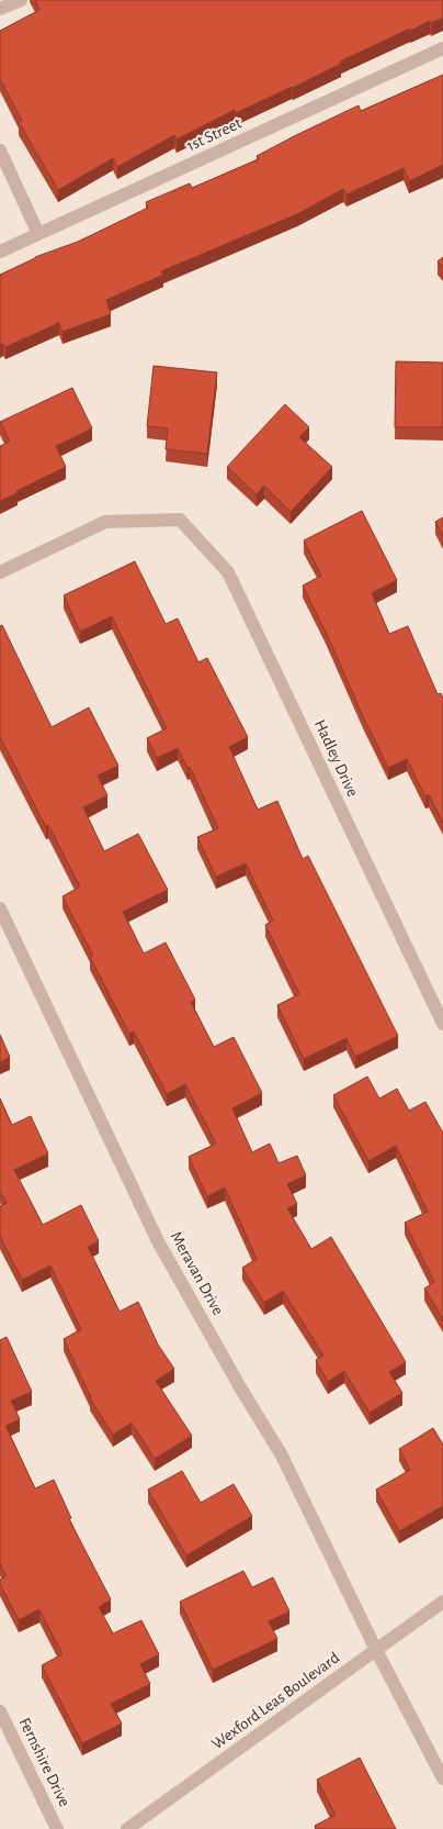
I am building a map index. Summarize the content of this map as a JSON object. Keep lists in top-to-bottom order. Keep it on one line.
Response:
{"streets":{"street":["1st Street","Hadley Drive","Meravan Drive","Wexford Leas Boulevard","Fernshire Drive"]},"crossings":[["Meravan Drive","Wexford Leas Boulevard"]]}
